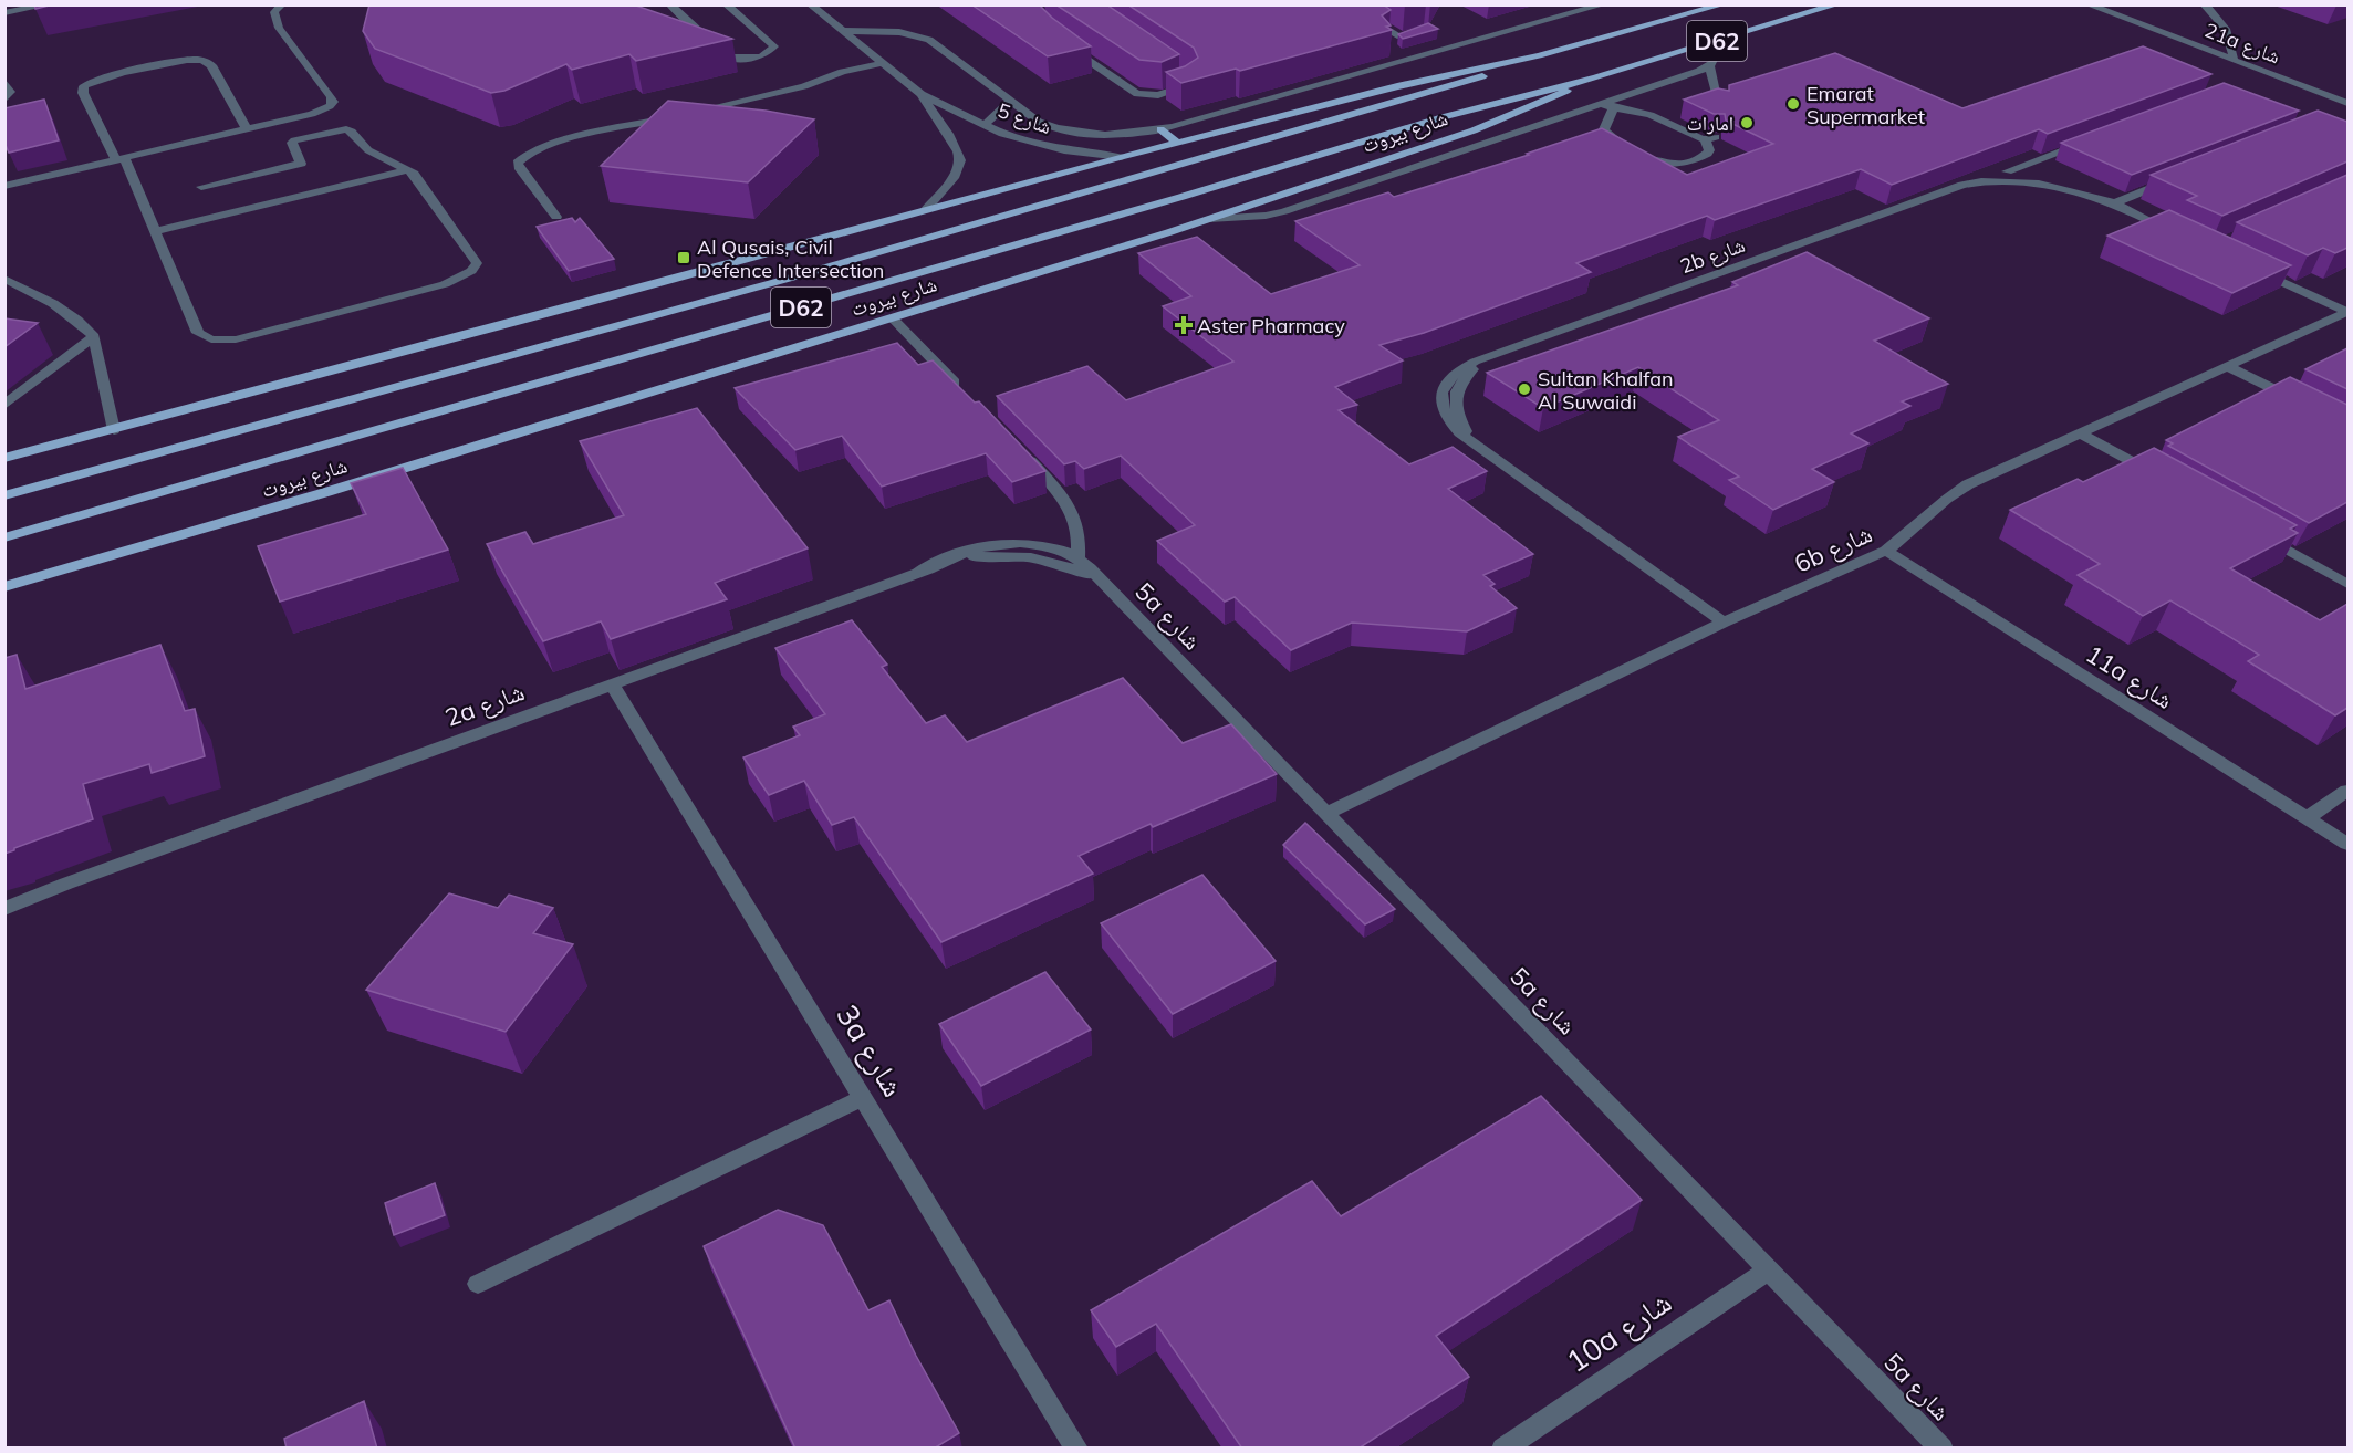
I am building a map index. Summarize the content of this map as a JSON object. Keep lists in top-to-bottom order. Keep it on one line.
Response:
{"streets":{"main road":["D62","شارع بيروت"],"street":["21a شارع","شارع 5","2b شارع","6b شارع","5a شارع","11a شارع","2a شارع","3a شارع","10a شارع"]},"crossings":[["شارع 5","شارع بيروت"],["2b شارع","6b شارع"],["6b شارع","5a شارع"],["6b شارع","11a شارع"],["5a شارع","2a شارع"],["5a شارع","10a شارع"],["2a شارع","3a شارع"]],"places":{"other":["Emarat Supermarket","امارات","Sultan Khalfan Al Suwaidi"],"transit":["Al Qusais, Civil Defence Intersection"],"health":["Aster Pharmacy"]}}
